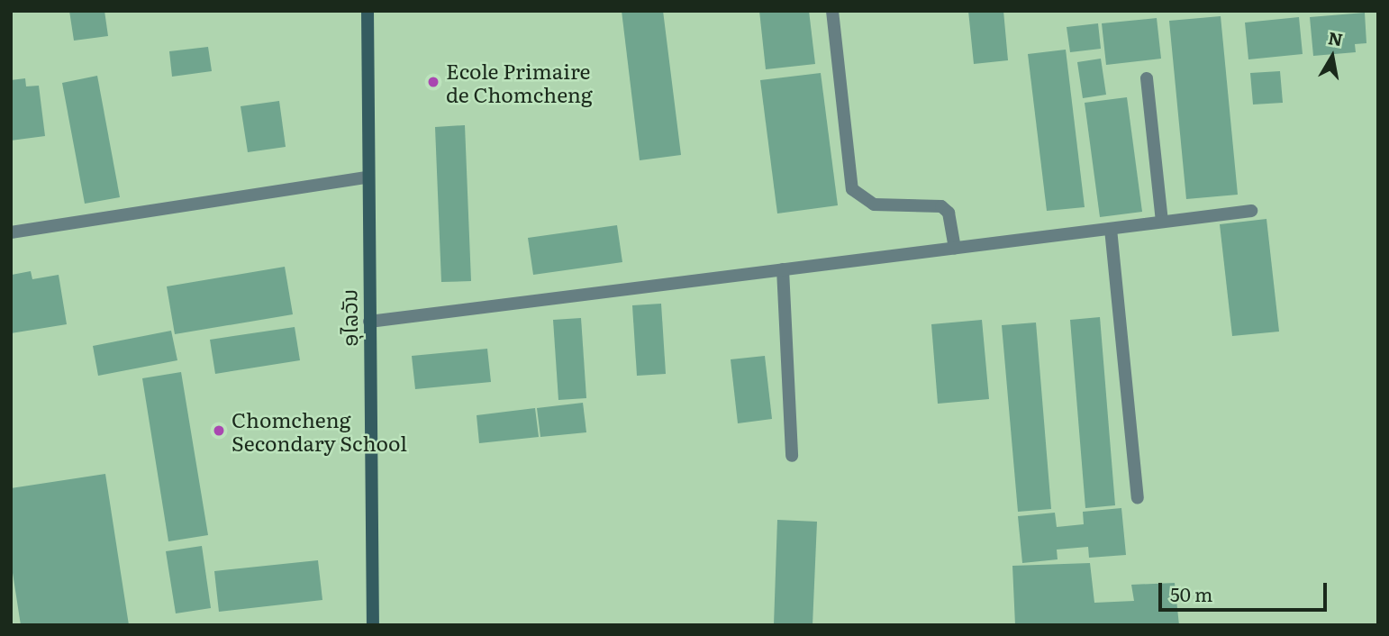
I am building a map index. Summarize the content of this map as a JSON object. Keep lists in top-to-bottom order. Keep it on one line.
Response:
{"streets":{"street":["ອຸໄລວັນ"]},"places":["Ecole Primaire de Chomcheng","Chomcheng Secondary School"],"scale_bar":"50 m","north":"top"}
